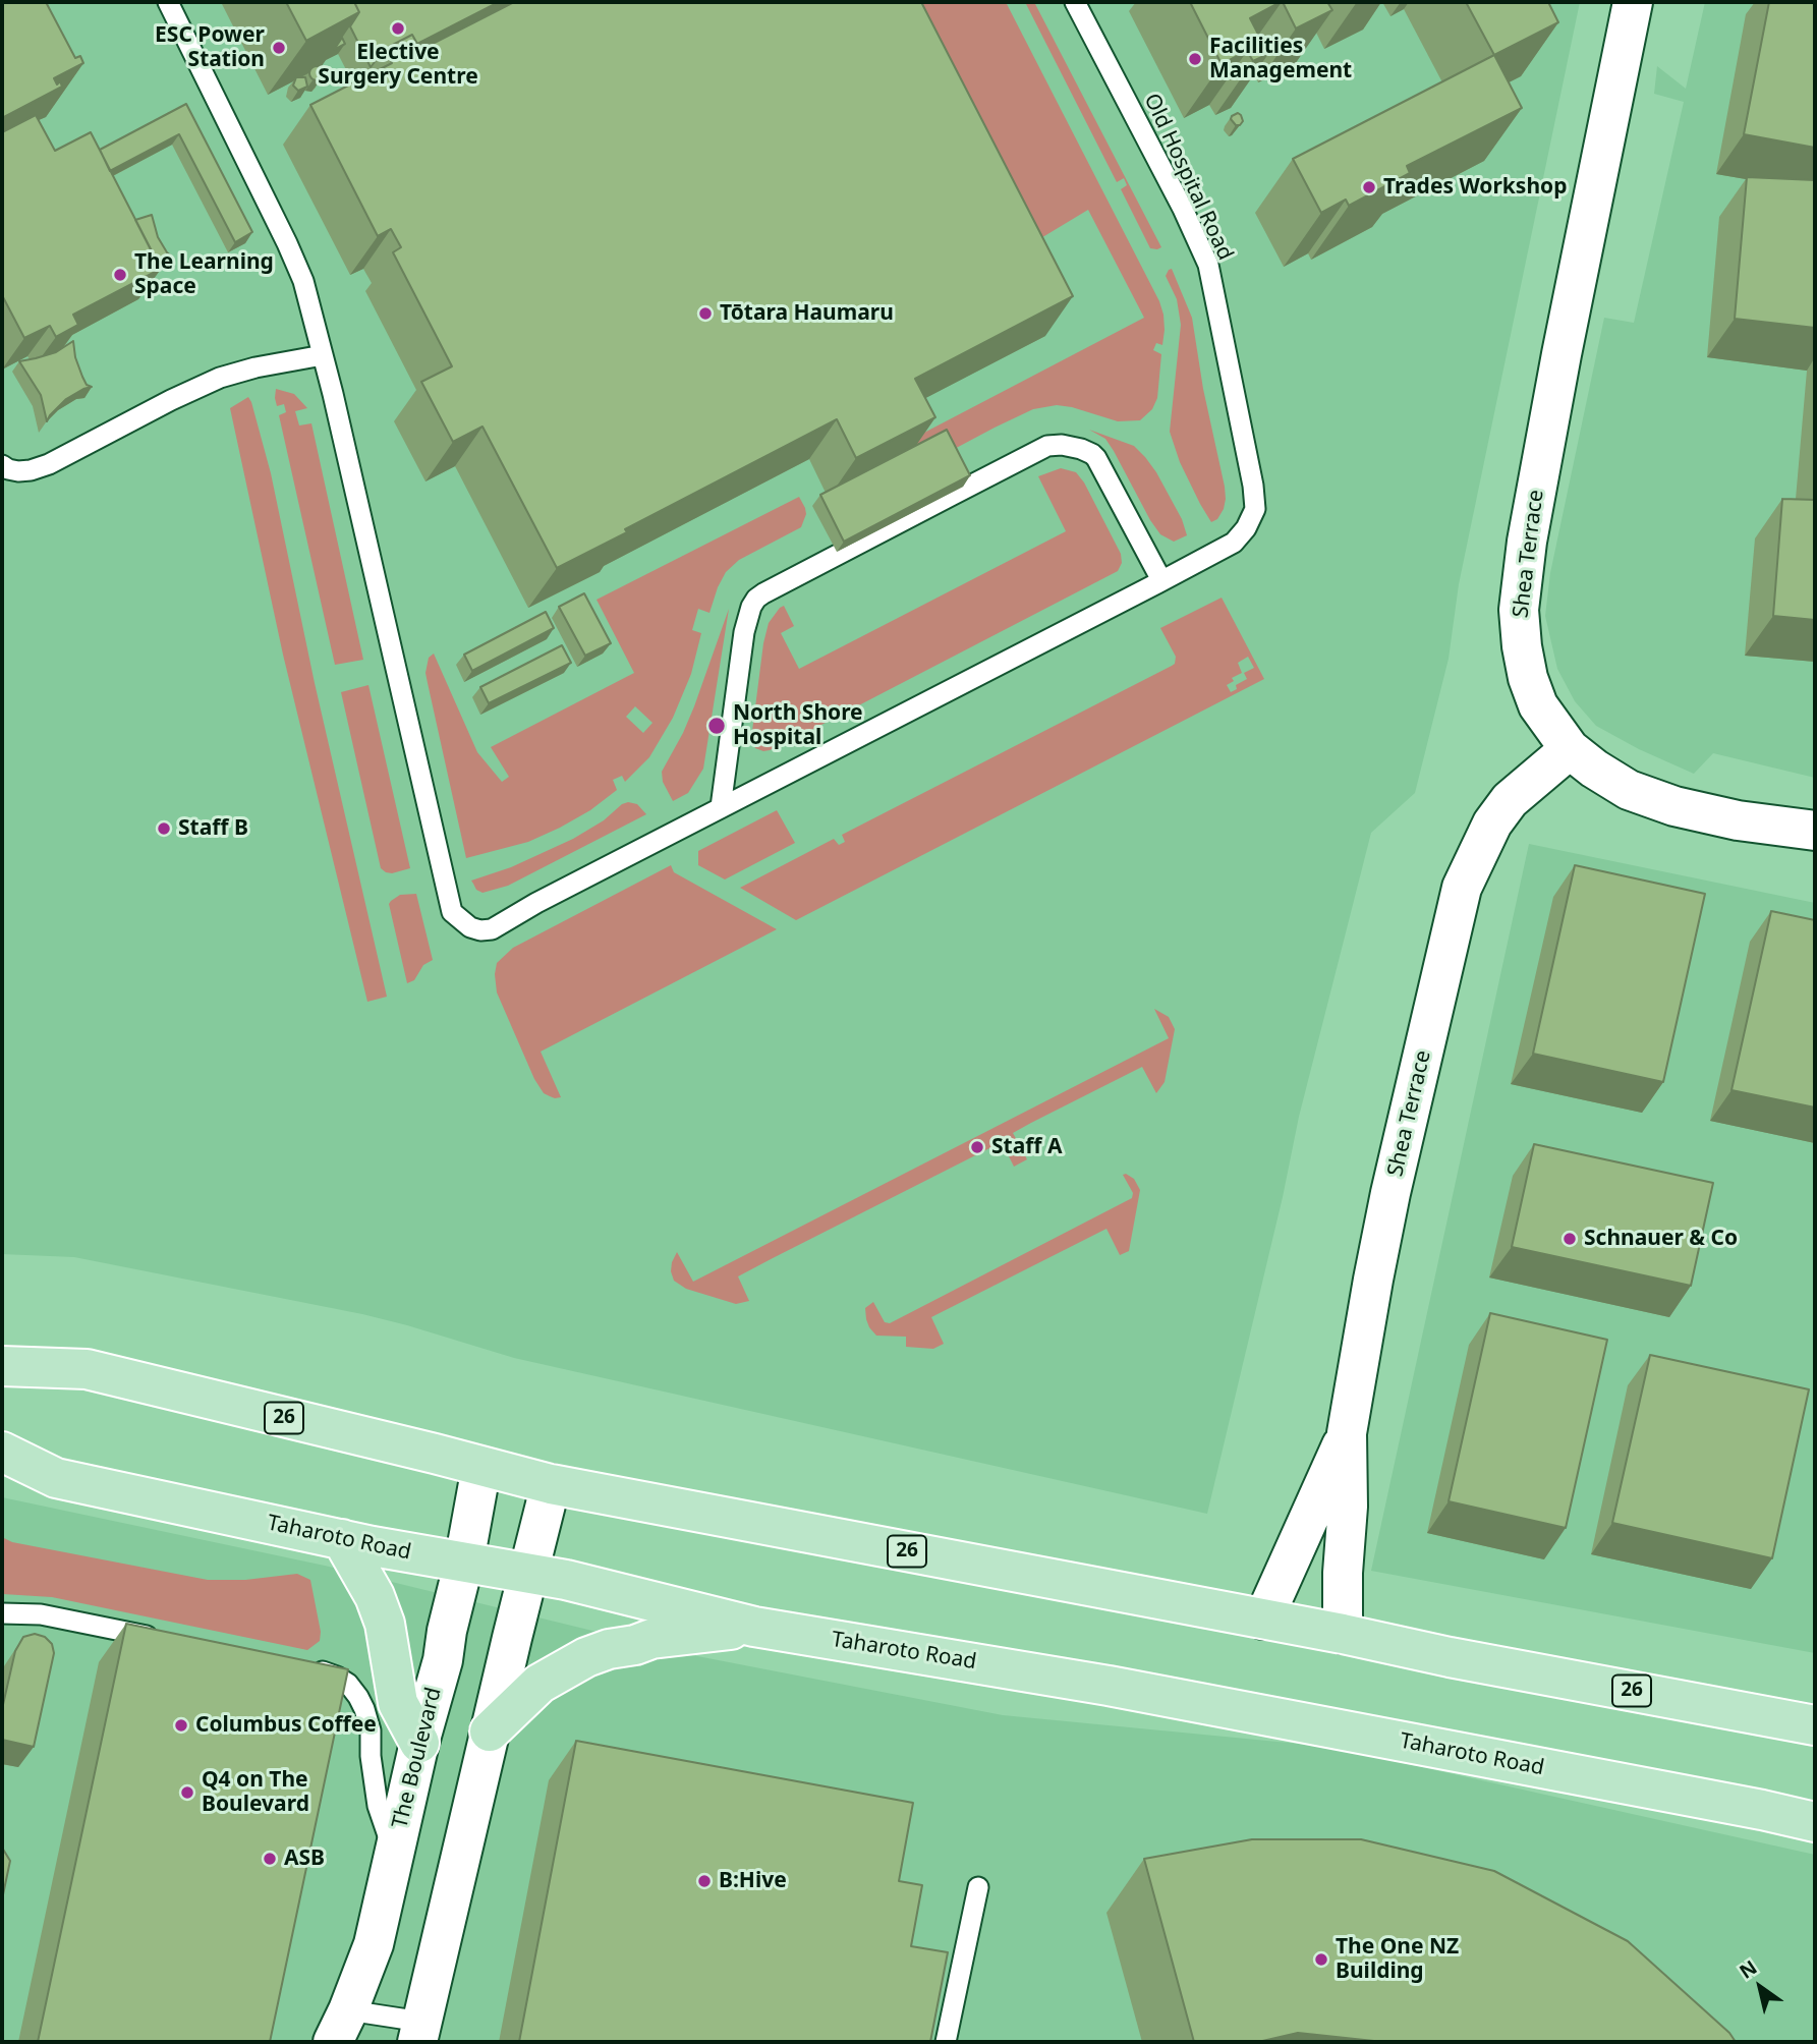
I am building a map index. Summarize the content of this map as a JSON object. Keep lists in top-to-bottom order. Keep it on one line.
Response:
{"streets":{"main road":["26","Taharoto Road"],"street":["Shea Terrace","The Boulevard"],"lane":["Old Hospital Road"]},"crossings":[["Shea Terrace","26"],["26","The Boulevard"],["Taharoto Road","The Boulevard"]],"places":["Elective Surgery Centre","ESC Power Station","Facilities Management","Trades Workshop","The Learning Space","Tōtara Haumaru","North Shore Hospital","Staff B","Staff A","Schnauer & Co","Columbus Coffee","Q4 on The Boulevard","ASB","B:Hive","The One NZ Building"],"north":"top left"}
